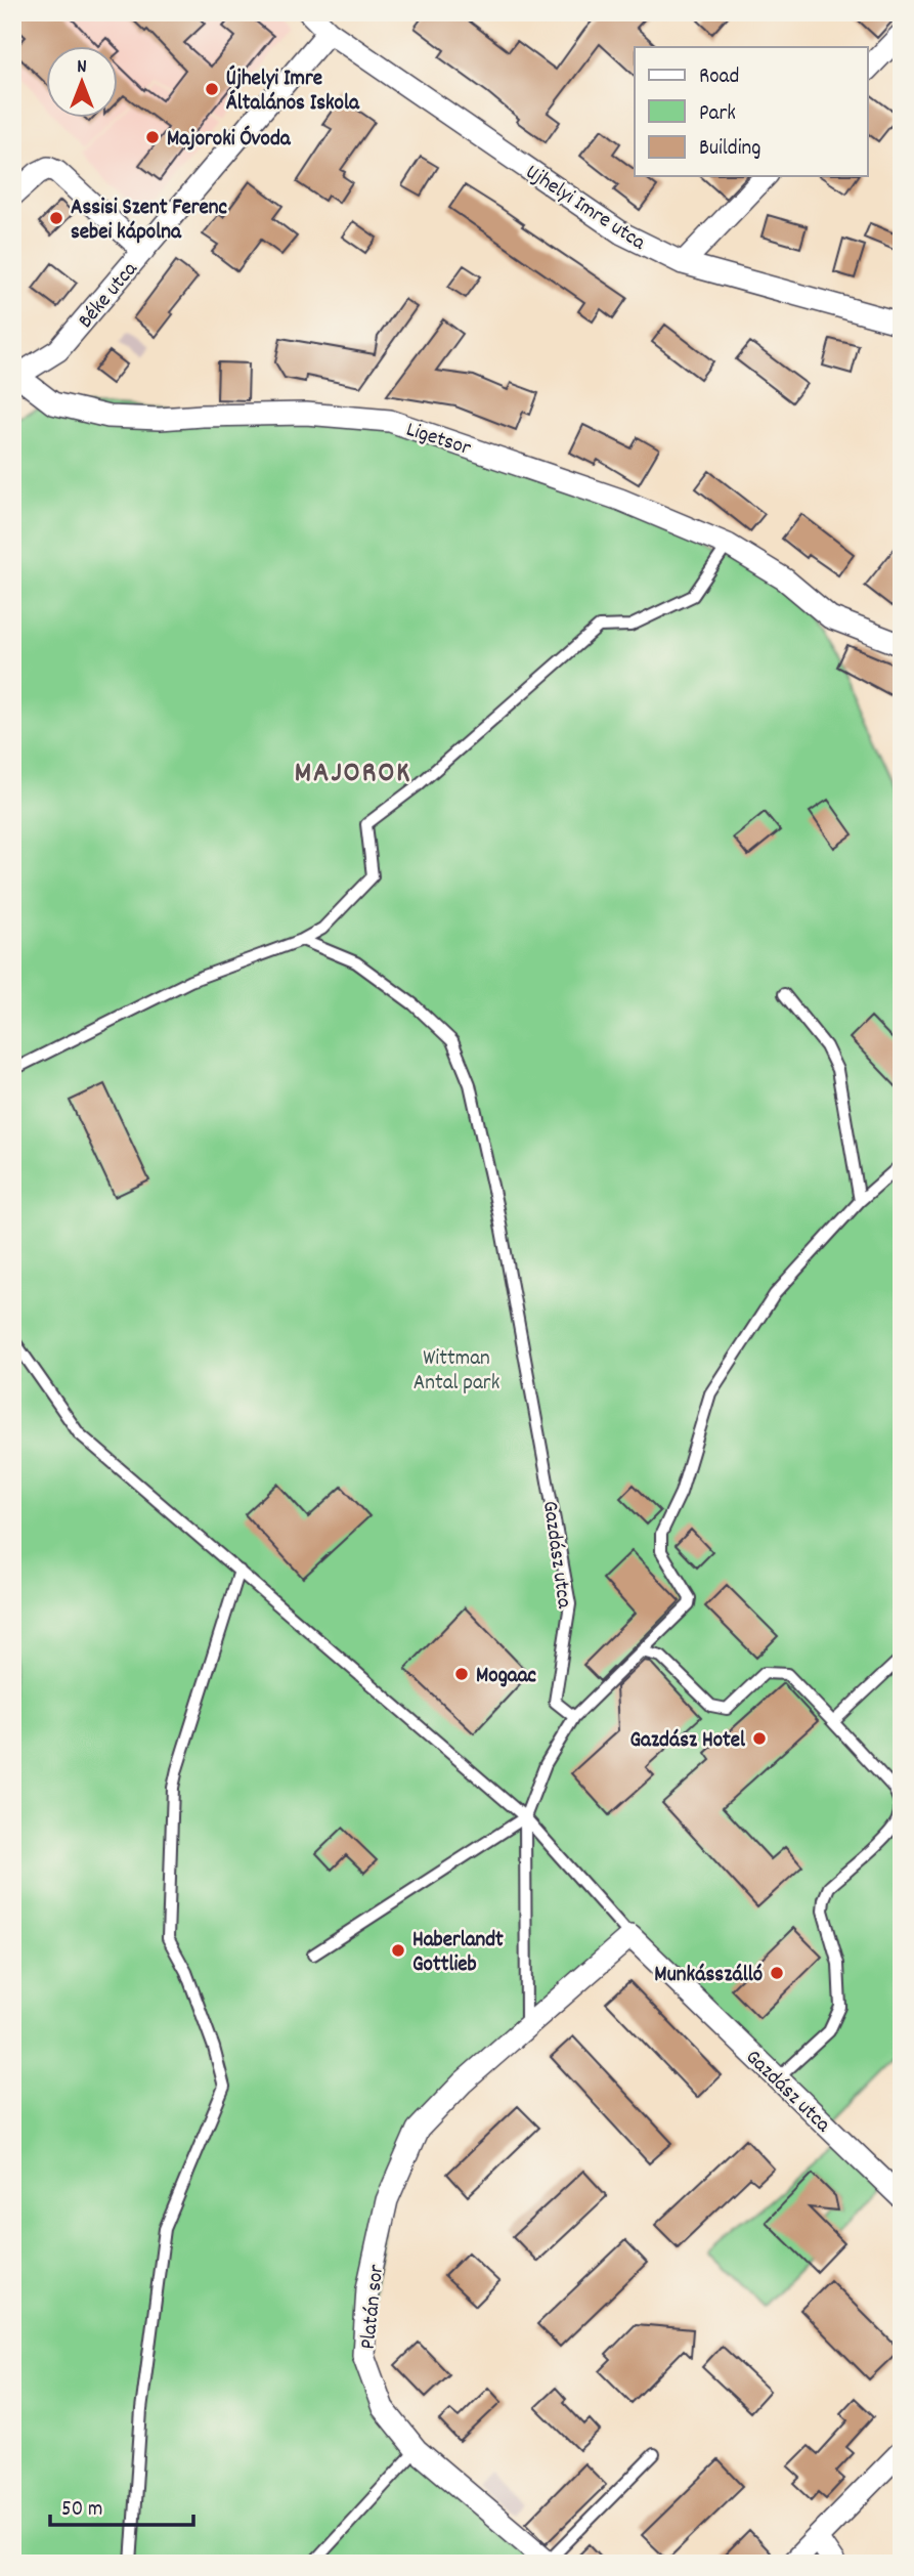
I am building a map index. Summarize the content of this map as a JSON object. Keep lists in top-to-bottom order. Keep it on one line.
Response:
{"streets":{"street":["Ujhelyi Imre utca","Béke utca","Ligetsor","Gazdász utca","Platán sor"]},"crossings":[["Ujhelyi Imre utca","Béke utca"],["Béke utca","Ligetsor"],["Gazdász utca","Platán sor"]],"districts":["MAJOROK"],"parks":["Wittman Antal park"],"places":["Újhelyi Imre Általános Iskola","Majoroki Óvoda","Assisi Szent Ferenc sebei kápolna","Mogaac","Gazdász Hotel","Haberlandt Gottlieb","Munkásszálló"],"legend":["Road","Park","Building"],"scale_bar":"50 m","north":"top"}
